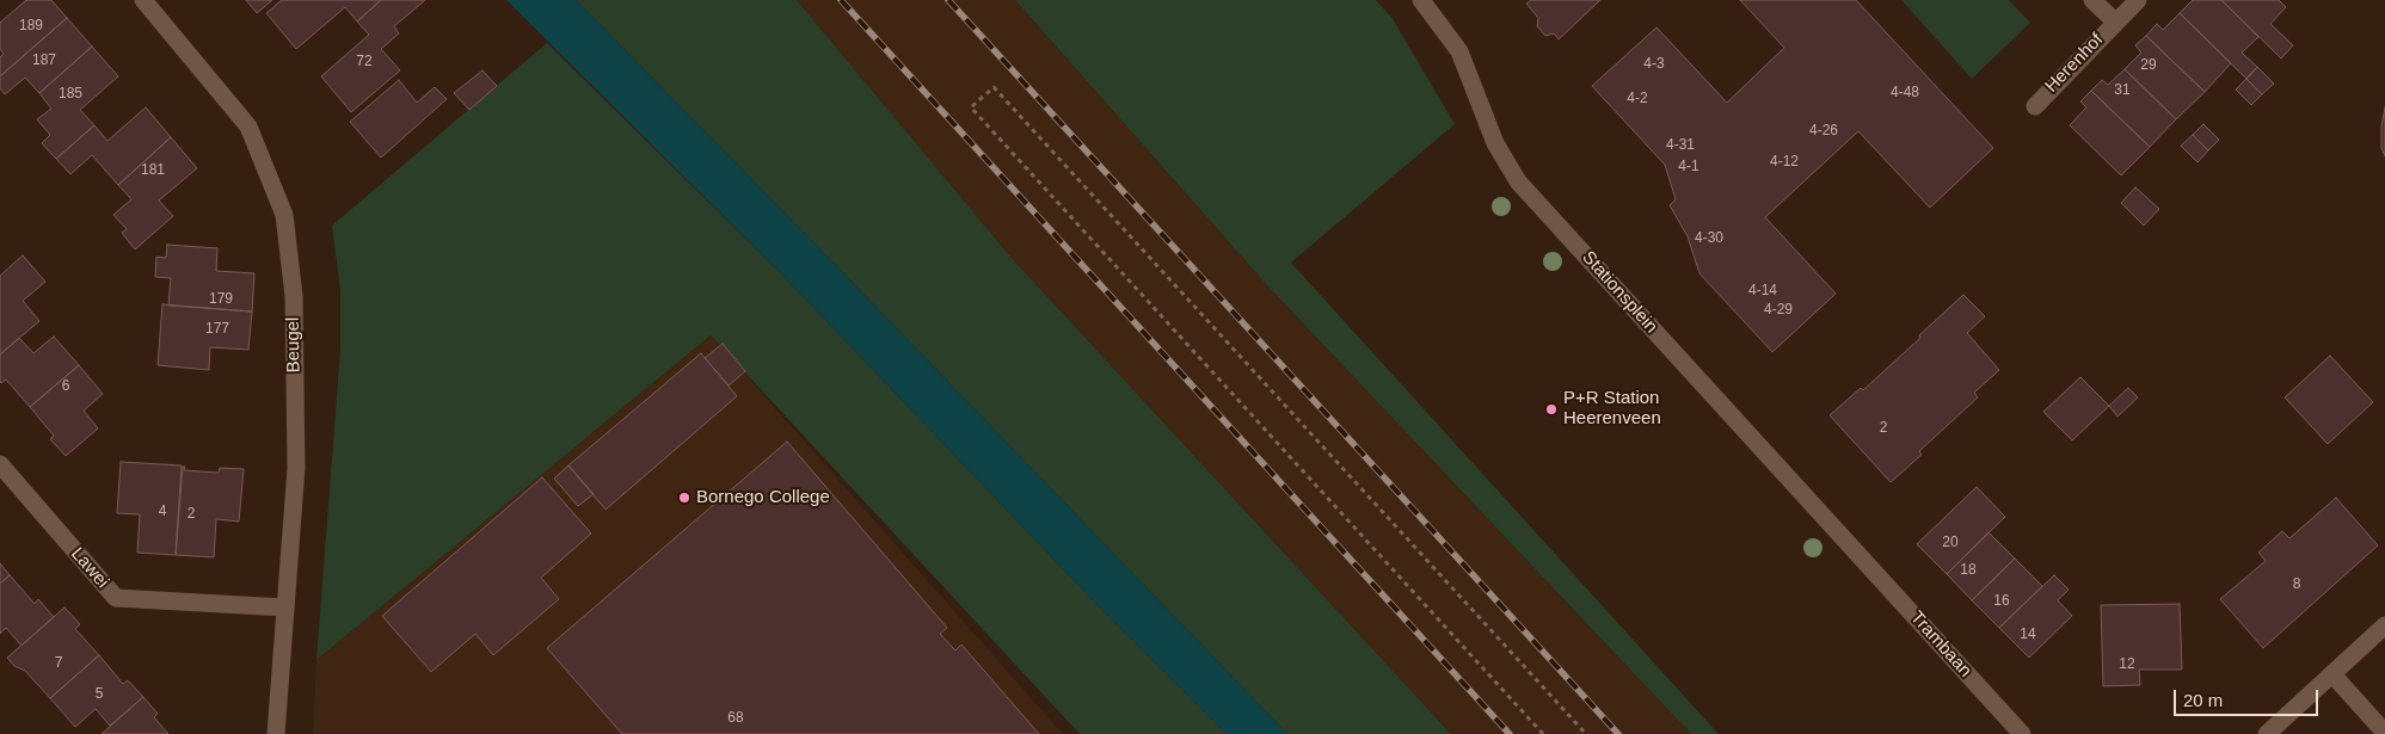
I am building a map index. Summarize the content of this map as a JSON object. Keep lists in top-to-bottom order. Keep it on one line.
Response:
{"streets":{"street":["Herenhof","Stationsplein","Beugel","Lawei","Trambaan"]},"crossings":[["Stationsplein","Trambaan"],["Beugel","Lawei"]],"places":["P+R Station Heerenveen","Bornego College"],"house_numbers":["189","187","72","4-3","29","31","4-48","185","4-2","4-26","4-31","4-12","4-1","181","4-30","4-14","179","4-29","177","6","2","4","2","20","18","8","16","14","7","12","5","68"],"scale_bar":"20 m"}
